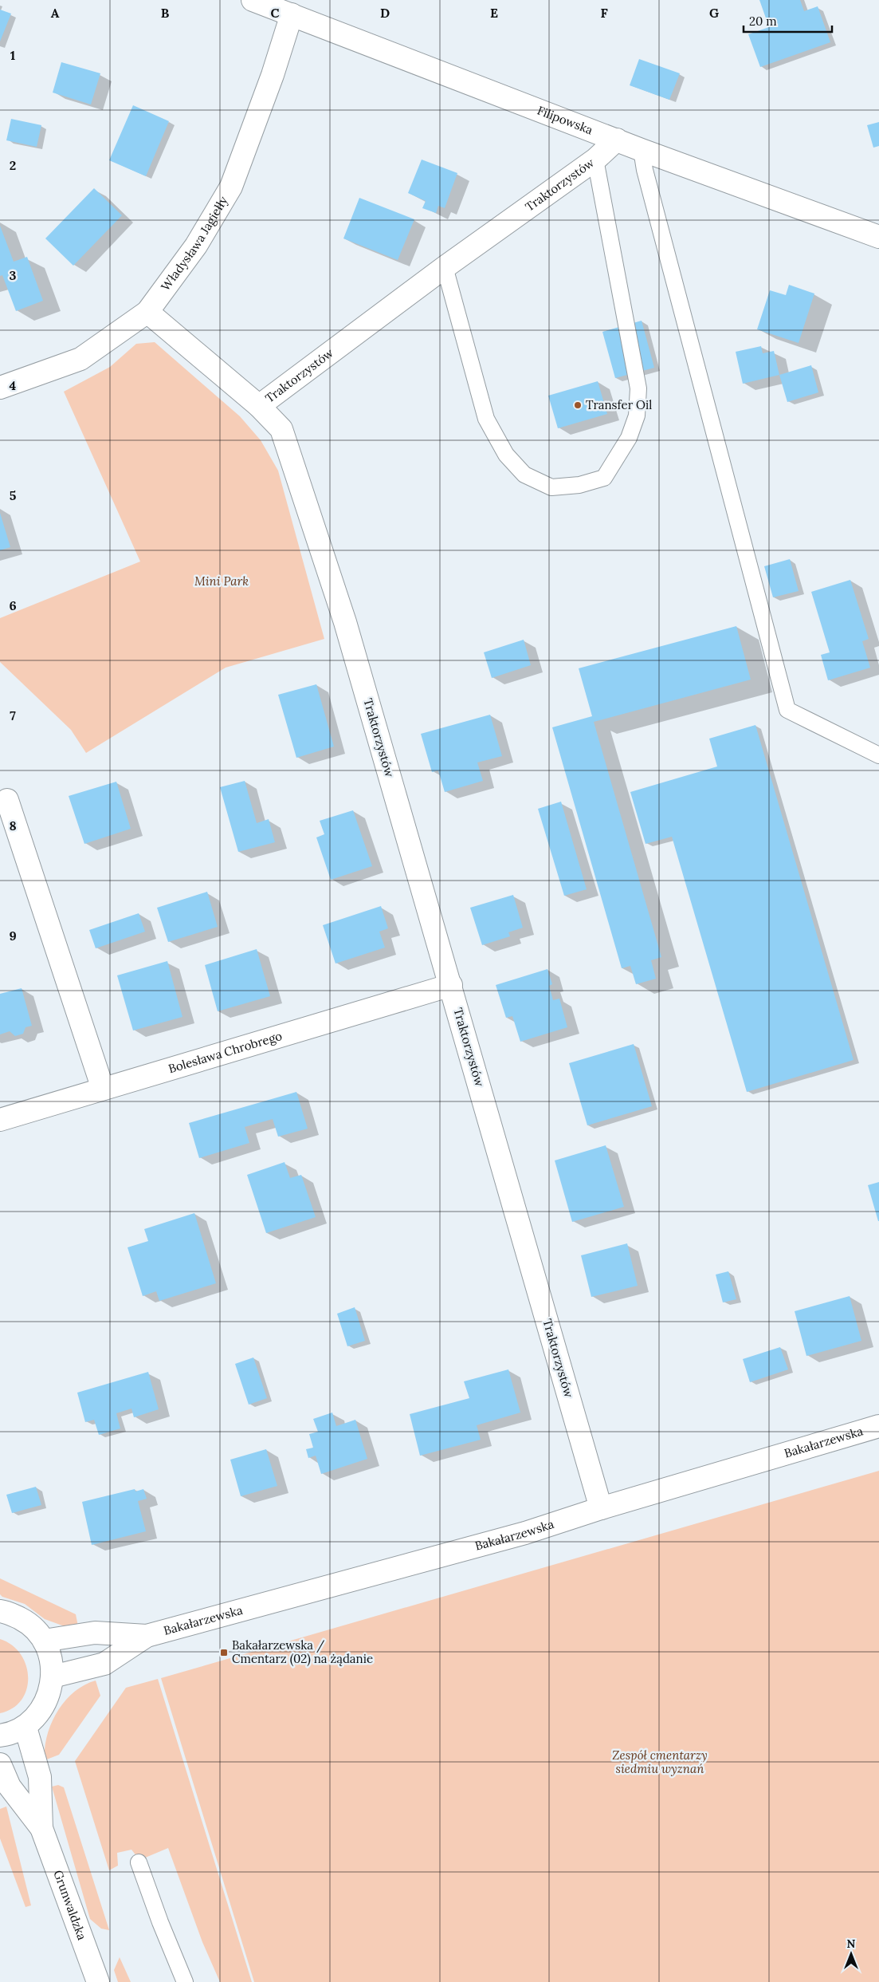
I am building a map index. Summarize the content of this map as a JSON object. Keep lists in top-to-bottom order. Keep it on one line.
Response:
{"streets":{"street":["Filipowska","Traktorzystów","Władysława Jagiełły","Bolesława Chrobrego","Bakałarzewska","Grunwaldzka"]},"crossings":[["Filipowska","Traktorzystów"],["Filipowska","Władysława Jagiełły"],["Traktorzystów","Bolesława Chrobrego"],["Traktorzystów","Bakałarzewska"]],"parks":["Mini Park","Zespół cmentarzy siedmiu wyznań"],"places":{"other":["Transfer Oil"],"transit":["Bakałarzewska / Cmentarz (02) na żądanie"]},"scale_bar":"20 m","north":"top","grid":{"columns":["A","B","C","D","E","F","G"],"rows":["1","2","3","4","5","6","7","8","9"]}}
